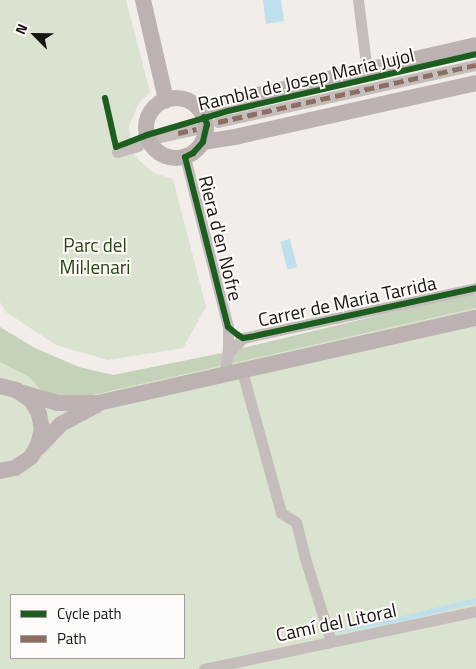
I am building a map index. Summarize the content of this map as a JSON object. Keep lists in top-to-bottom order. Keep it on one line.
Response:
{"streets":{"street":["Rambla de Josep Maria Jujol","Riera d'en Nofre","Carrer de Maria Tarrida","Camí del Litoral"]},"crossings":[["Rambla de Josep Maria Jujol","Riera d'en Nofre"],["Riera d'en Nofre","Carrer de Maria Tarrida"]],"parks":["Parc del Mil·lenari"],"legend":["Cycle path","Path"],"north":"top left"}
